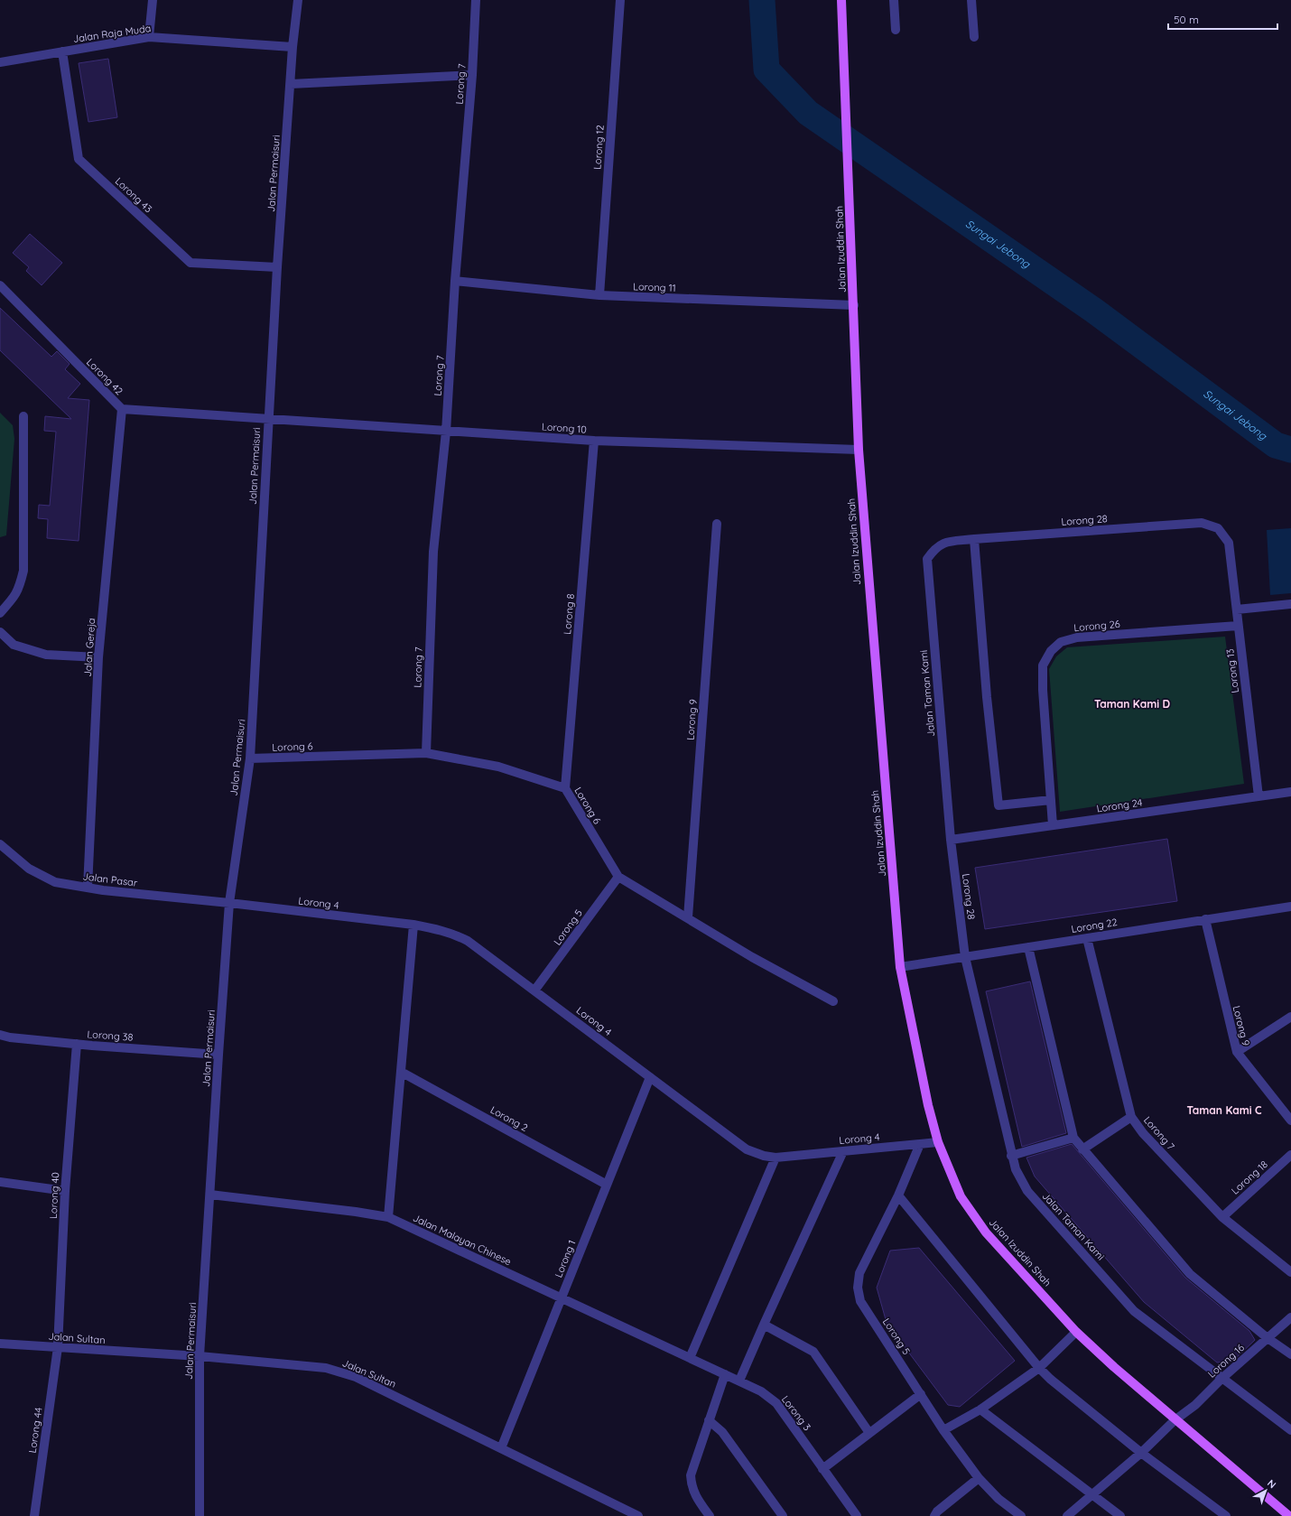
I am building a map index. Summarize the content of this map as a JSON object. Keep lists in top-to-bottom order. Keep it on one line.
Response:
{"streets":{"main road":["Jalan Izuddin Shah"],"street":["Jalan Raja Muda","Lorong 7","Lorong 12","Jalan Permaisuri","Lorong 43","Lorong 11","Lorong 42","Lorong 10","Lorong 28","Lorong 8","Lorong 26","Jalan Gereja","Lorong 13","Jalan Taman Kami","Lorong 9","Lorong 6","Lorong 24","Jalan Pasar","Lorong 4","Lorong 22","Lorong 5","Lorong 38","Lorong 2","Lorong 18","Lorong 40","Jalan Malayan Chinese","Lorong 1","Jalan Sultan","Lorong 16","Lorong 3","Lorong 44"]},"crossings":[["Jalan Raja Muda","Jalan Permaisuri"],["Jalan Raja Muda","Lorong 43"],["Lorong 7","Lorong 11"],["Lorong 7","Lorong 10"],["Lorong 7","Lorong 6"],["Lorong 7","Lorong 22"],["Lorong 7","Lorong 18"],["Lorong 12","Lorong 11"],["Jalan Permaisuri","Lorong 43"],["Jalan Permaisuri","Lorong 42"],["Jalan Permaisuri","Lorong 10"],["Jalan Permaisuri","Lorong 6"],["Jalan Permaisuri","Jalan Pasar"],["Jalan Permaisuri","Lorong 4"],["Jalan Permaisuri","Lorong 38"],["Jalan Permaisuri","Jalan Malayan Chinese"],["Jalan Permaisuri","Jalan Sultan"],["Jalan Izuddin Shah","Lorong 11"],["Jalan Izuddin Shah","Lorong 10"],["Jalan Izuddin Shah","Lorong 4"],["Jalan Izuddin Shah","Lorong 22"],["Jalan Izuddin Shah","Lorong 16"],["Lorong 42","Lorong 10"],["Lorong 42","Jalan Gereja"],["Lorong 10","Lorong 8"],["Lorong 28","Lorong 13"],["Lorong 28","Jalan Taman Kami"],["Lorong 28","Lorong 24"],["Lorong 28","Lorong 22"],["Lorong 8","Lorong 6"],["Lorong 26","Lorong 13"],["Lorong 26","Lorong 24"],["Jalan Gereja","Jalan Pasar"],["Lorong 13","Lorong 24"],["Jalan Taman Kami","Lorong 24"],["Jalan Taman Kami","Lorong 22"],["Jalan Taman Kami","Lorong 16"],["Lorong 9","Lorong 6"],["Lorong 9","Lorong 22"],["Lorong 6","Lorong 5"],["Jalan Pasar","Lorong 4"],["Lorong 4","Lorong 5"],["Lorong 4","Lorong 1"],["Lorong 38","Lorong 40"],["Lorong 2","Lorong 1"],["Lorong 40","Jalan Sultan"],["Lorong 40","Lorong 44"],["Jalan Malayan Chinese","Lorong 1"],["Jalan Malayan Chinese","Lorong 3"],["Lorong 1","Jalan Sultan"],["Jalan Sultan","Lorong 44"]],"districts":["Taman Kami D","Taman Kami C"],"water":["Sungai Jebong"],"scale_bar":"50 m","north":"top right"}
